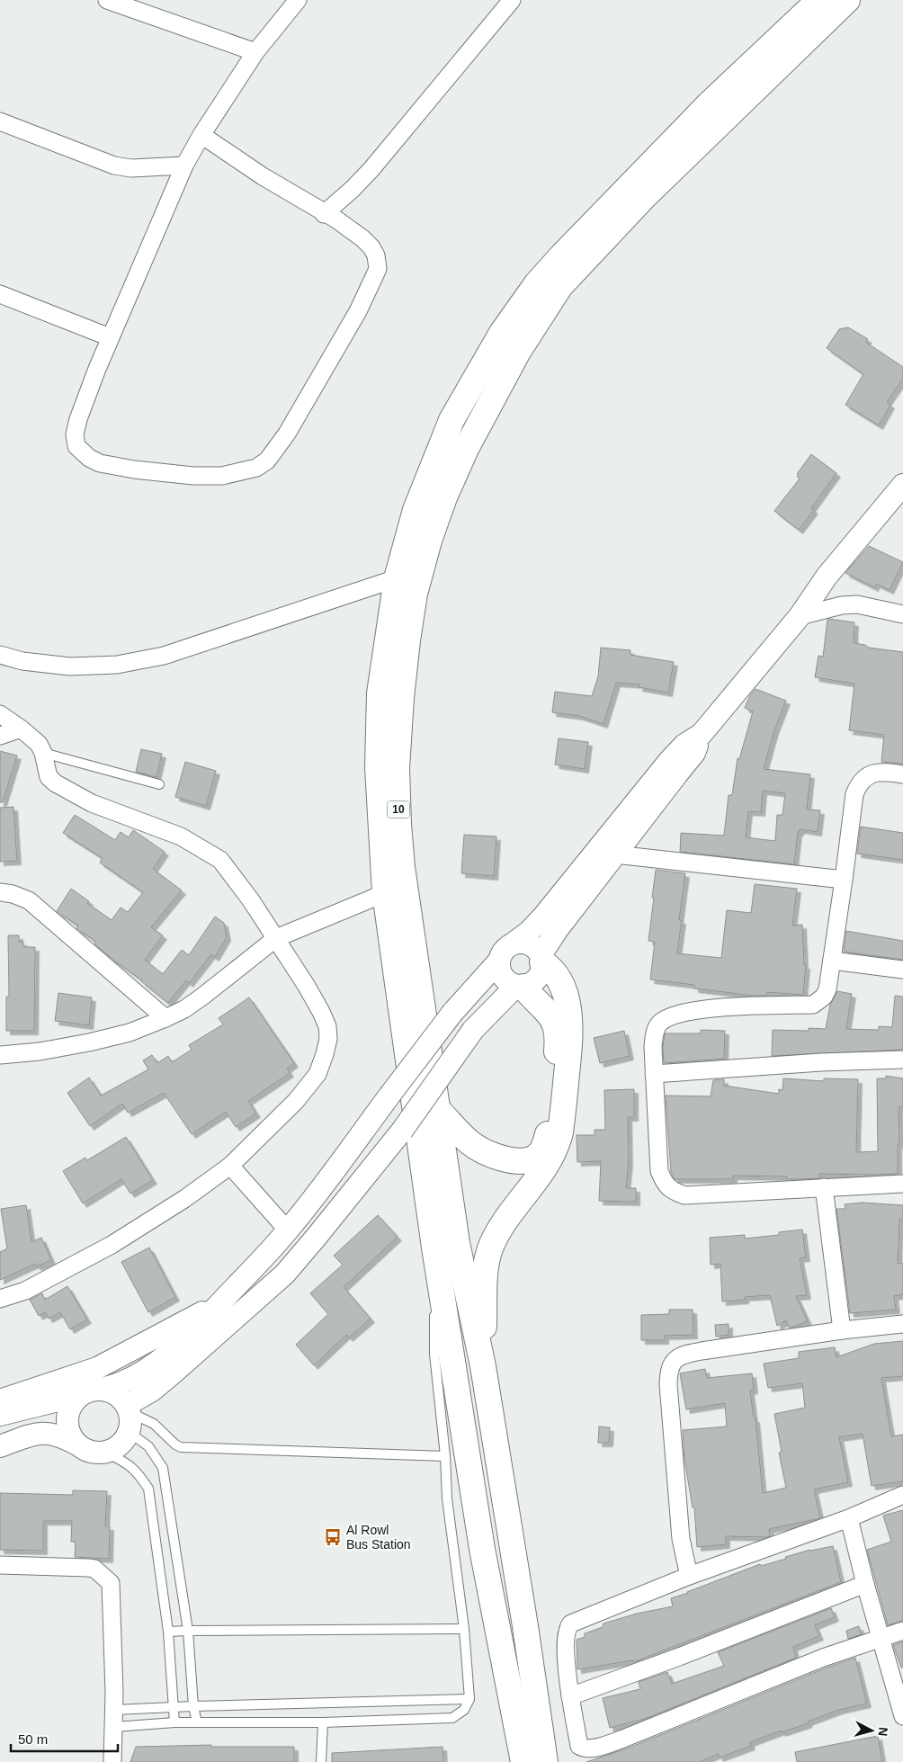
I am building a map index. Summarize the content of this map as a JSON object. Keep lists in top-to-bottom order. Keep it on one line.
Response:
{"streets":{"highway":["10"]},"places":{"bus stop":["Al Rowl Bus Station"]},"scale_bar":"50 m","north":"right"}
